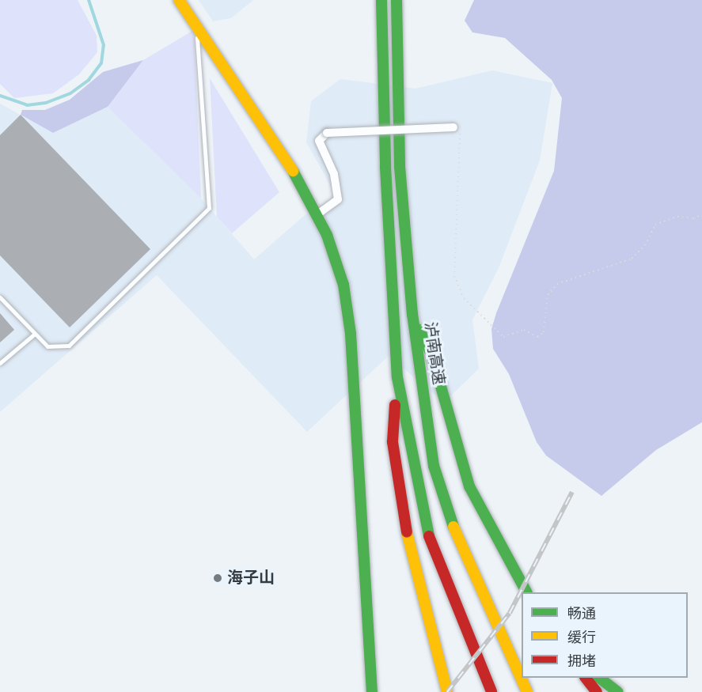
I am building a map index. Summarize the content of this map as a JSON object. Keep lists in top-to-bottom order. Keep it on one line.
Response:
{"streets":{"highway":["泸南高速"]},"places":["海子山"],"legend":["畅通","缓行","拥堵"]}
